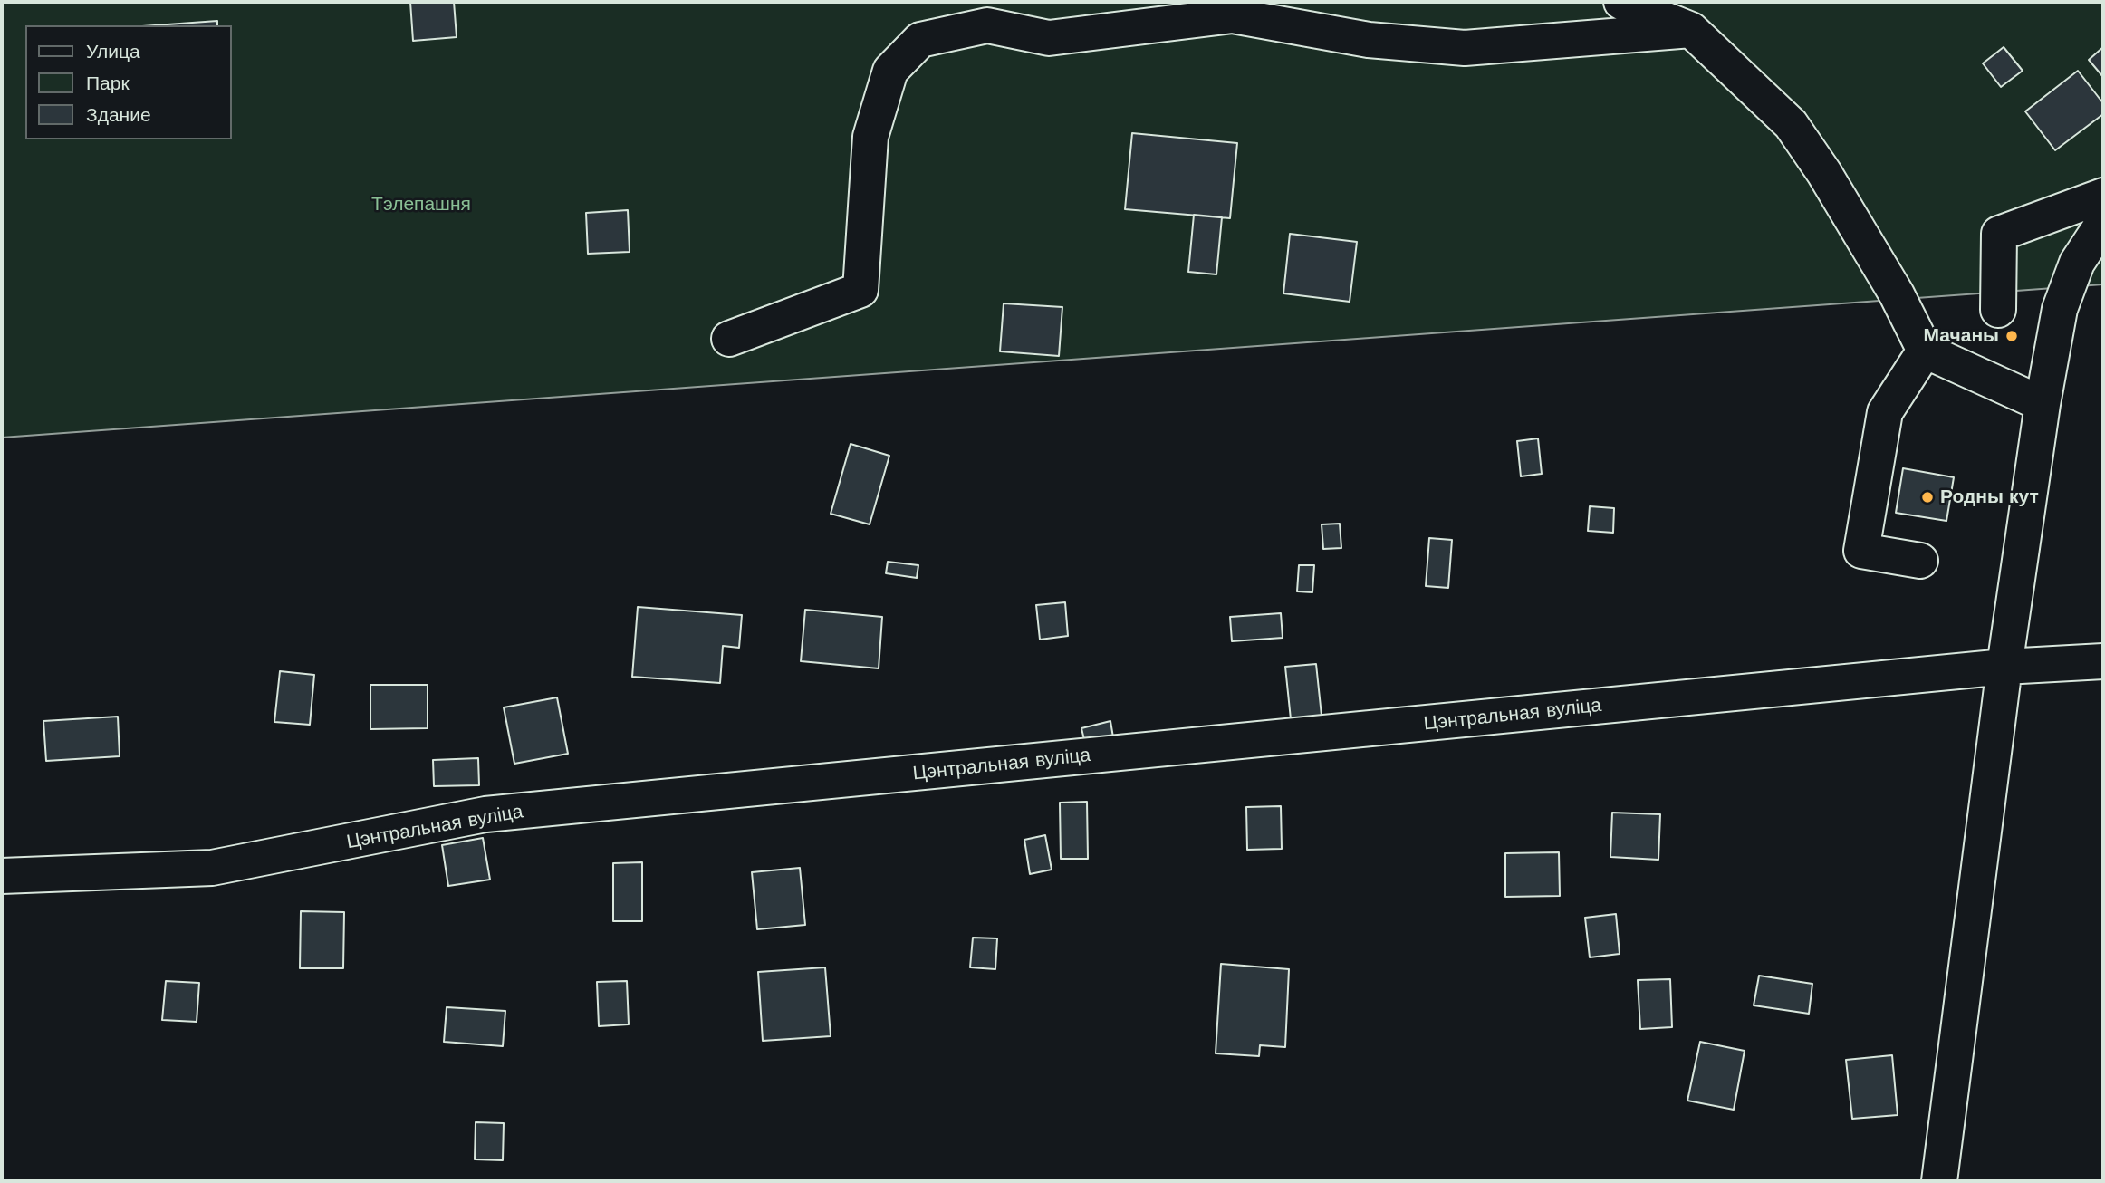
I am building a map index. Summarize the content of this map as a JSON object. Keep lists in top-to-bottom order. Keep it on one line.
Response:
{"streets":{"street":["Цэнтральная вуліца"]},"parks":["Тэлепашня"],"places":["Мачаны","Родны кут"],"legend":["Улица","Парк","Здание"]}
